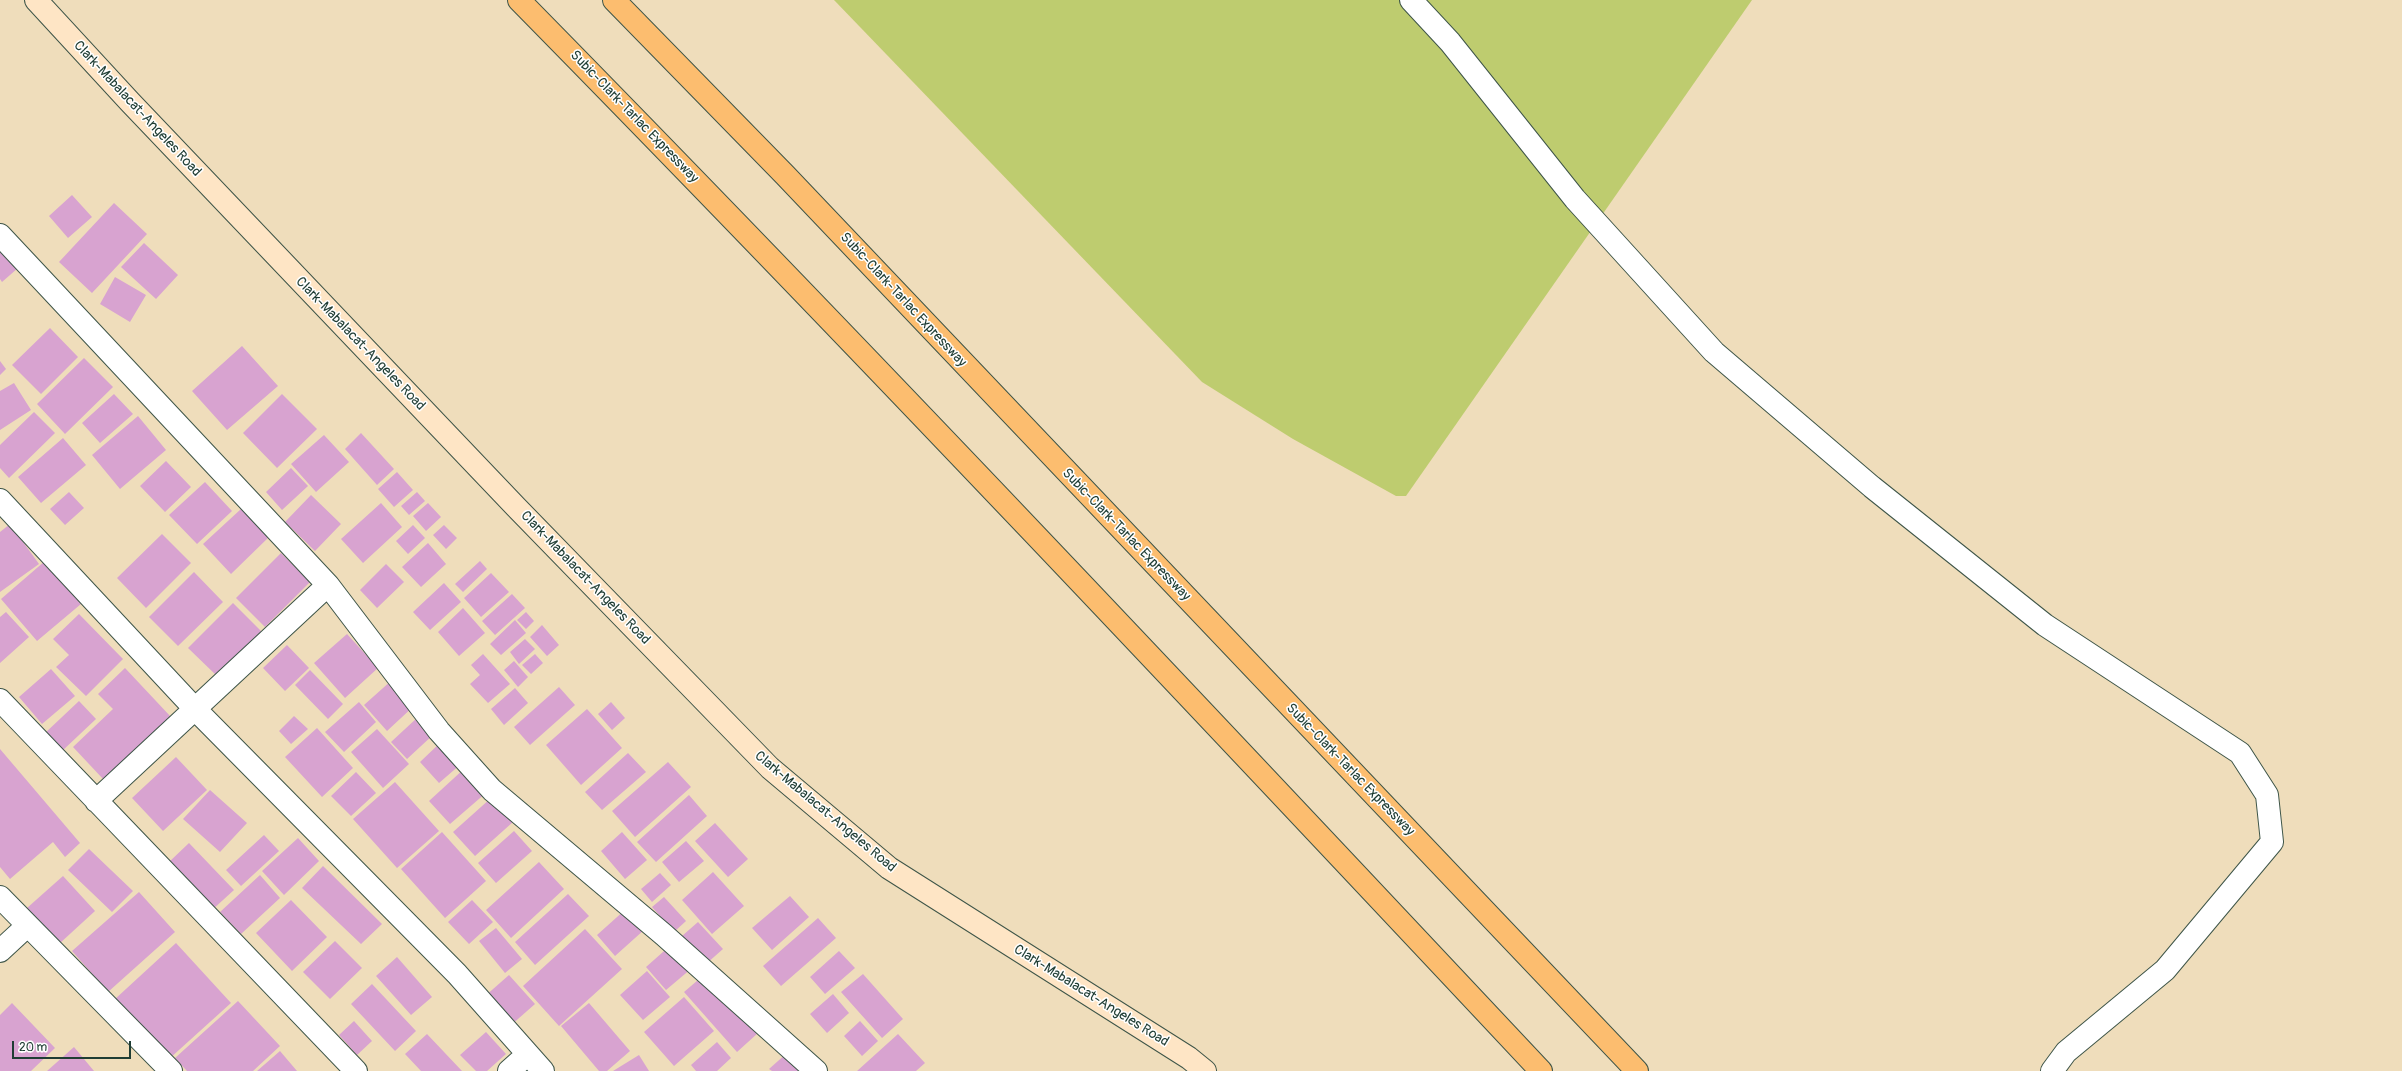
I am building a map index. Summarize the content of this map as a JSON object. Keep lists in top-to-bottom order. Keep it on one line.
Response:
{"streets":{"highway":["Subic-Clark-Tarlac Expressway"],"main road":["Clark-Mabalacat-Angeles Road"]},"scale_bar":"20 m"}
